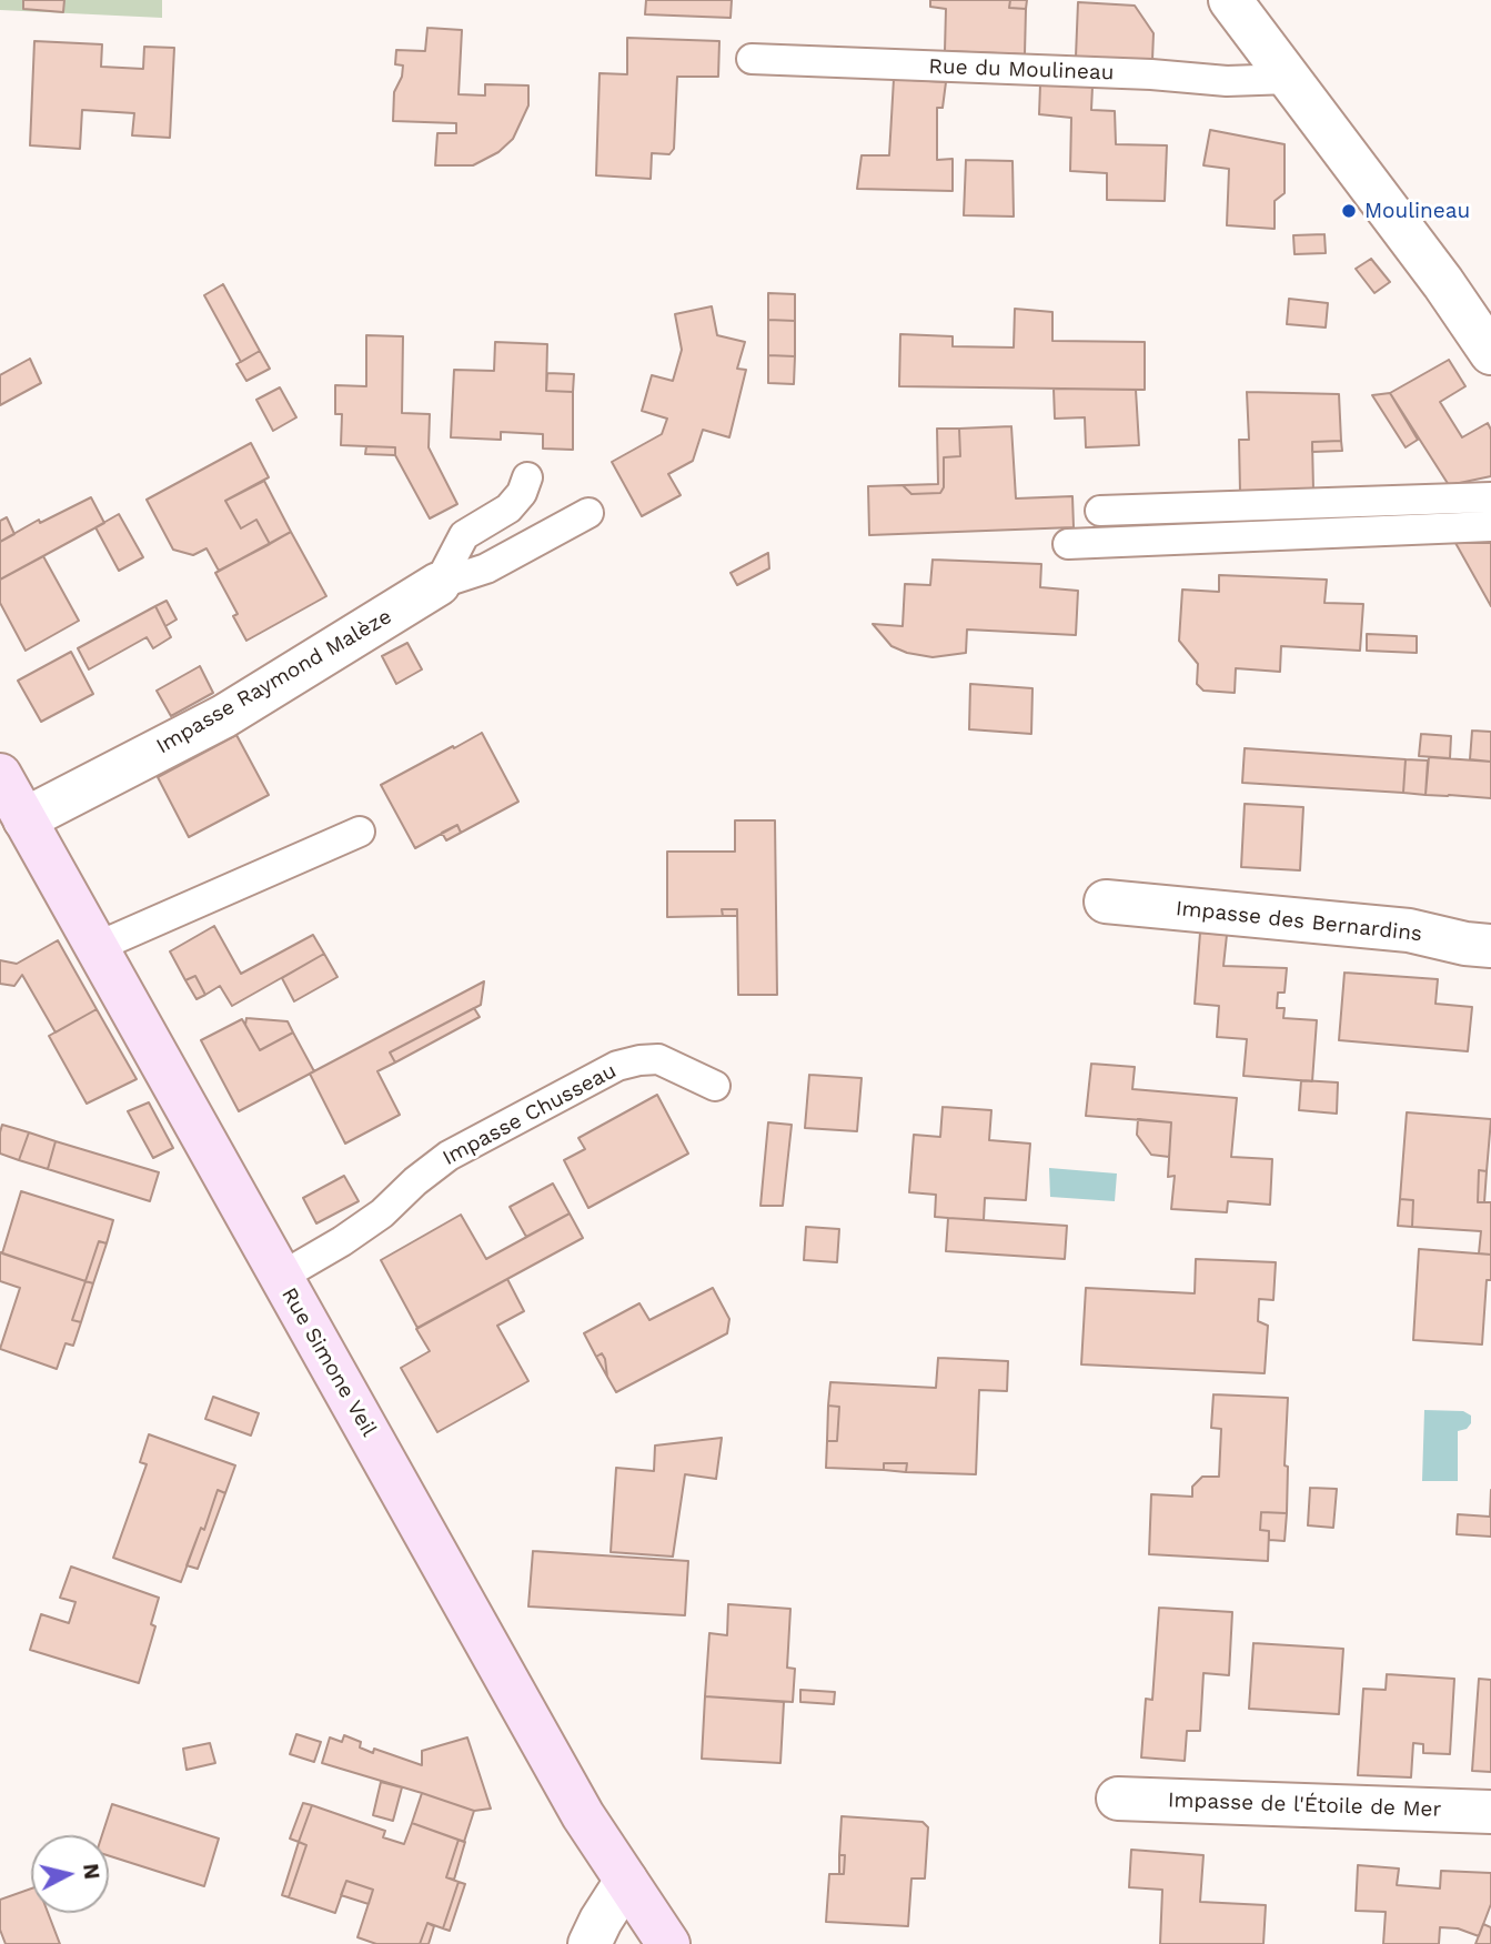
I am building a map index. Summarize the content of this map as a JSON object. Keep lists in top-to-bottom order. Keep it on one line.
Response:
{"streets":{"main road":["Rue Simone Veil"],"street":["Impasse Raymond Malèze","Impasse des Bernardins","Impasse de l'Étoile de Mer"],"lane":["Rue du Moulineau","Impasse Chusseau"]},"crossings":[["Impasse Raymond Malèze","Rue Simone Veil"],["Impasse Chusseau","Rue Simone Veil"]],"places":["Moulineau"],"north":"right"}
